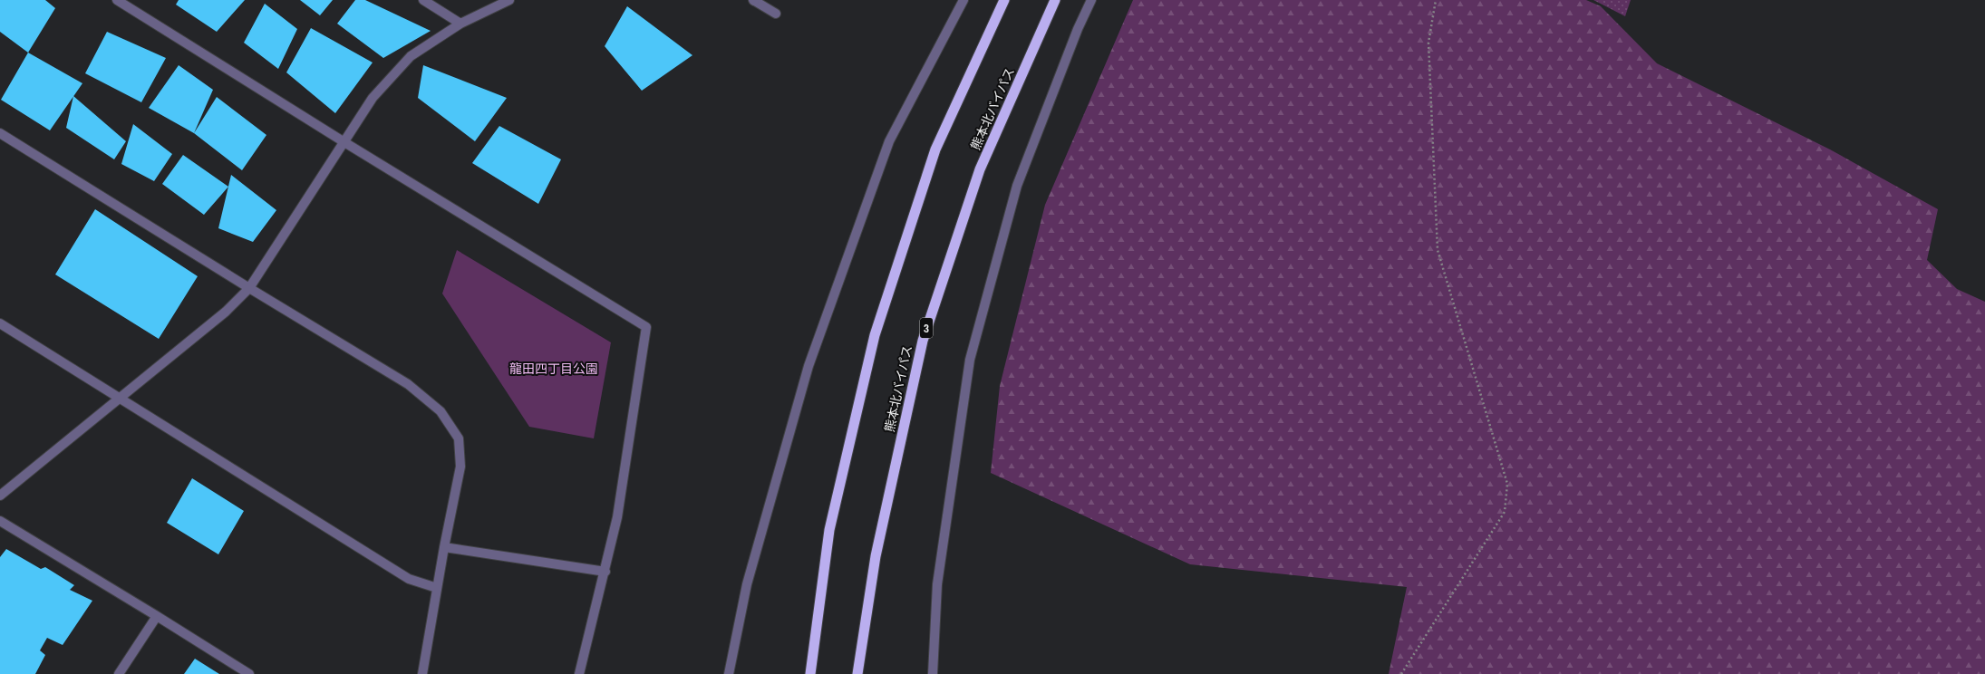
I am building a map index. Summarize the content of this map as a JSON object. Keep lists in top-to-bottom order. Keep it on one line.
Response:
{"streets":{"highway":["熊本北バイパス","3"]},"parks":["龍田四丁目公園"]}
